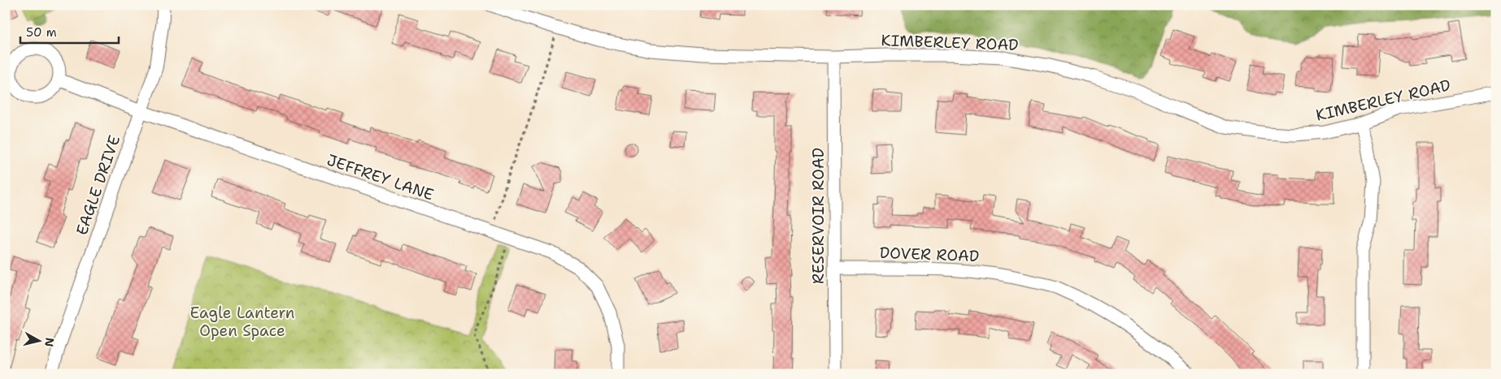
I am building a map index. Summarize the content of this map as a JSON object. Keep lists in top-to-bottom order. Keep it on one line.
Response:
{"streets":{"street":["KIMBERLEY ROAD","JEFFREY LANE","EAGLE DRIVE","RESERVOIR ROAD","DOVER ROAD"]},"crossings":[["KIMBERLEY ROAD","RESERVOIR ROAD"],["JEFFREY LANE","EAGLE DRIVE"],["RESERVOIR ROAD","DOVER ROAD"]],"parks":["Eagle Lantern Open Space"],"scale_bar":"50 m","north":"right"}
